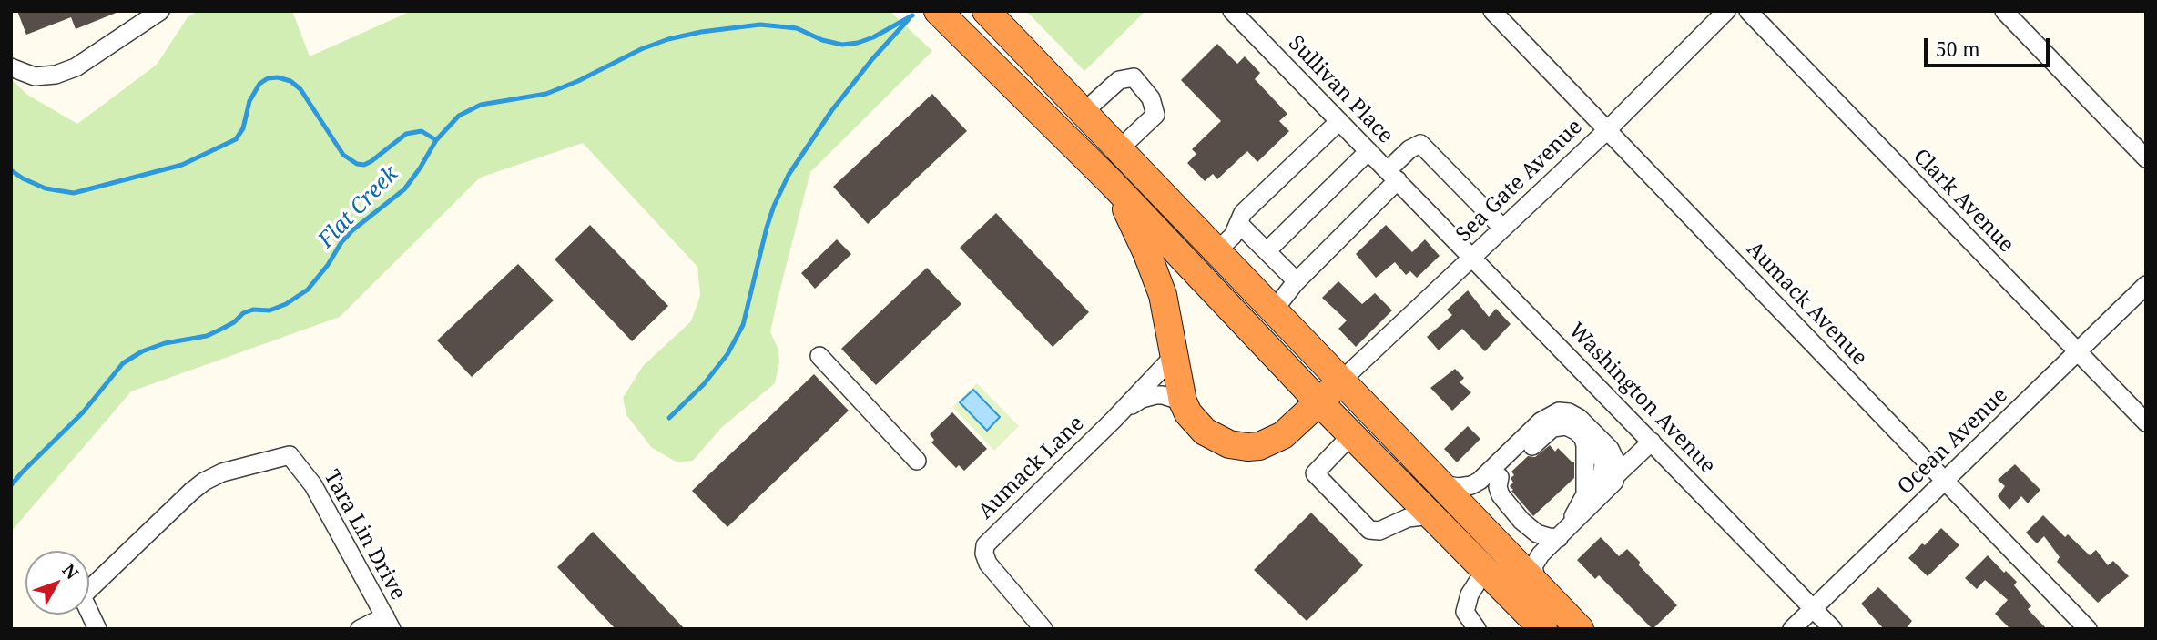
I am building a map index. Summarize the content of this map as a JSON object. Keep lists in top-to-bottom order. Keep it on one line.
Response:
{"streets":{"street":["Sullivan Place","Sea Gate Avenue","Clark Avenue","Aumack Avenue","Washington Avenue","Ocean Avenue","Aumack Lane","Tara Lin Drive"]},"crossings":[["Sullivan Place","Washington Avenue"],["Sea Gate Avenue","Aumack Avenue"],["Sea Gate Avenue","Washington Avenue"],["Clark Avenue","Ocean Avenue"],["Aumack Avenue","Ocean Avenue"],["Washington Avenue","Ocean Avenue"]],"water":["Flat Creek"],"scale_bar":"50 m","north":"top right"}
